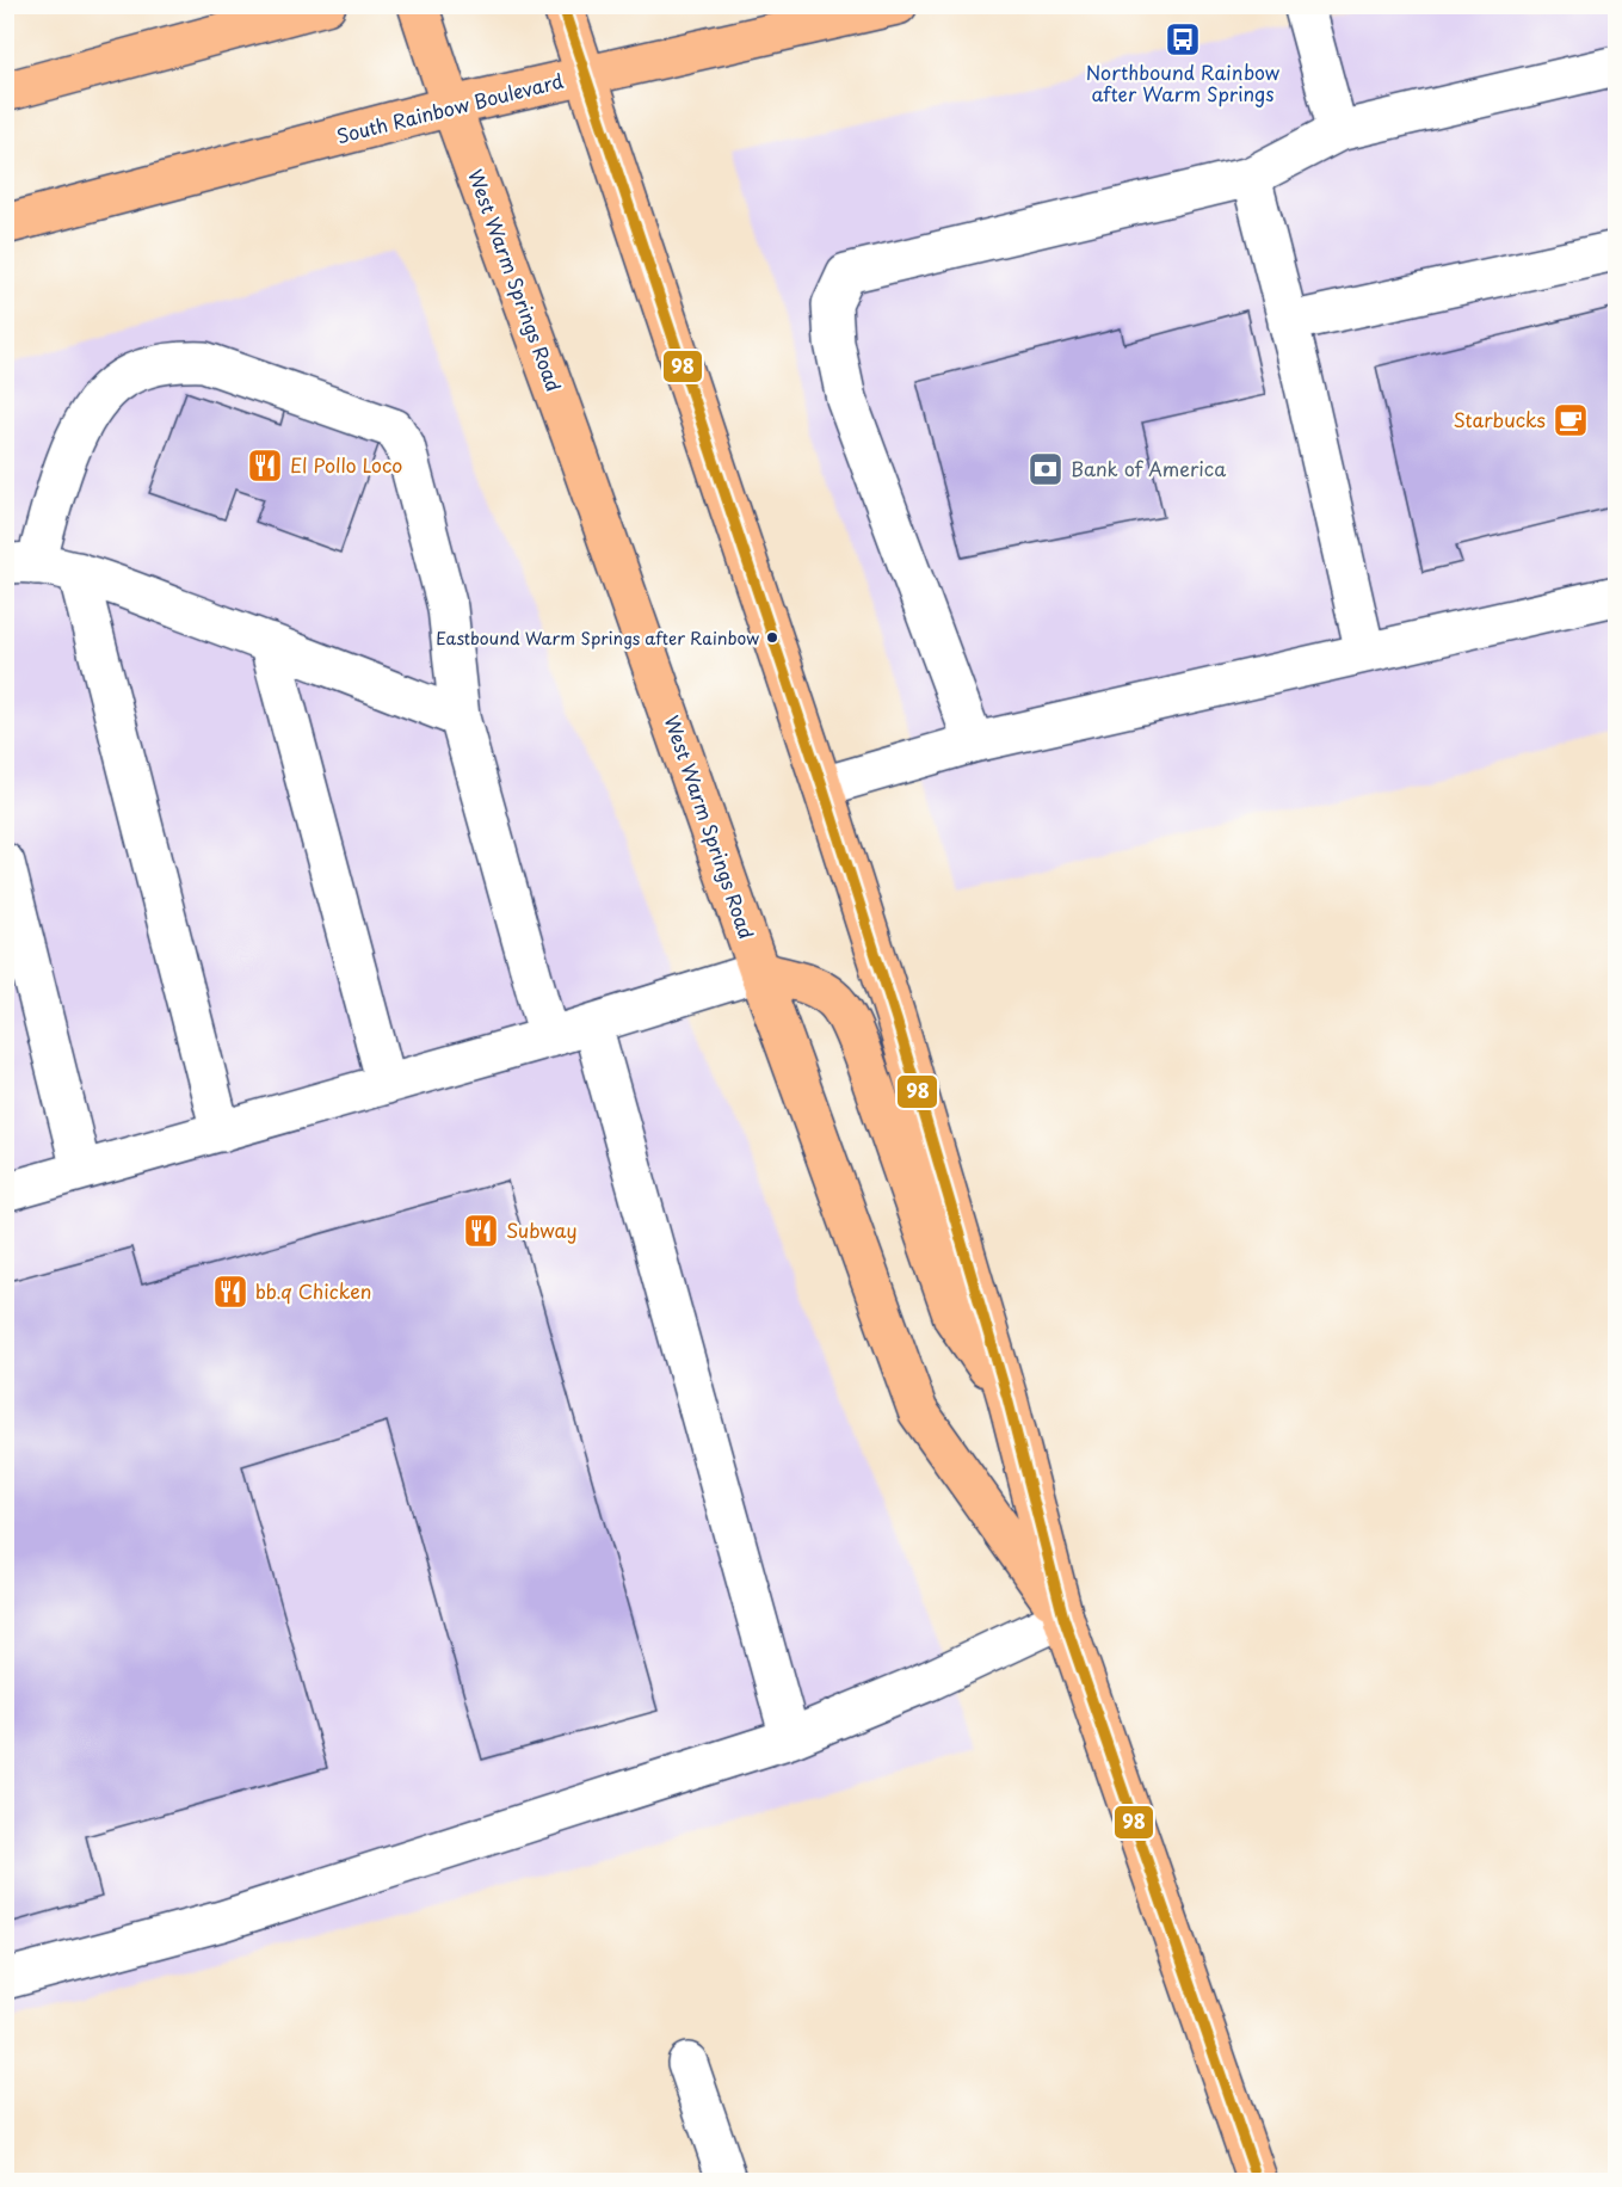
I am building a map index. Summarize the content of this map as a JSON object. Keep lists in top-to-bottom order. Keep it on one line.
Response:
{"streets":{"main road":["South Rainbow Boulevard","West Warm Springs Road"]},"crossings":[["South Rainbow Boulevard","West Warm Springs Road"]],"places":{"bus stop":["Northbound Rainbow after Warm Springs"],"cafe":["Starbucks"],"restaurant":["El Pollo Loco","Subway","bb.q Chicken"],"bank":["Bank of America"],"other":["Eastbound Warm Springs after Rainbow"]},"lines":["transit line 98"]}
